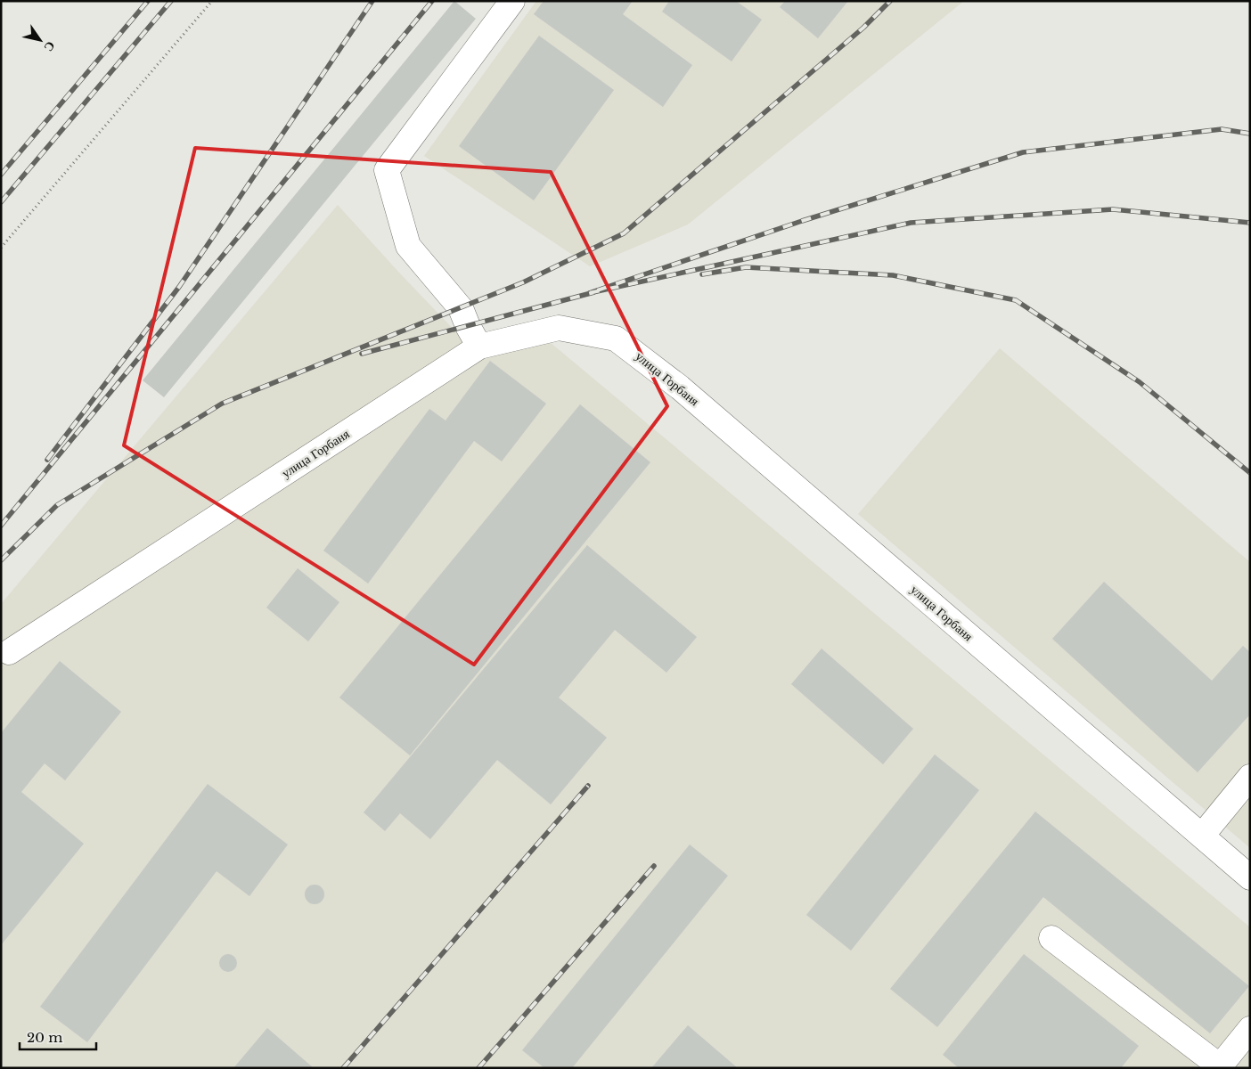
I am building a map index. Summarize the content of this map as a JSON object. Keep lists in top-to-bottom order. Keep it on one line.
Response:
{"streets":{"lane":["улица Горбаня"]},"scale_bar":"20 m","north":"bottom right"}
